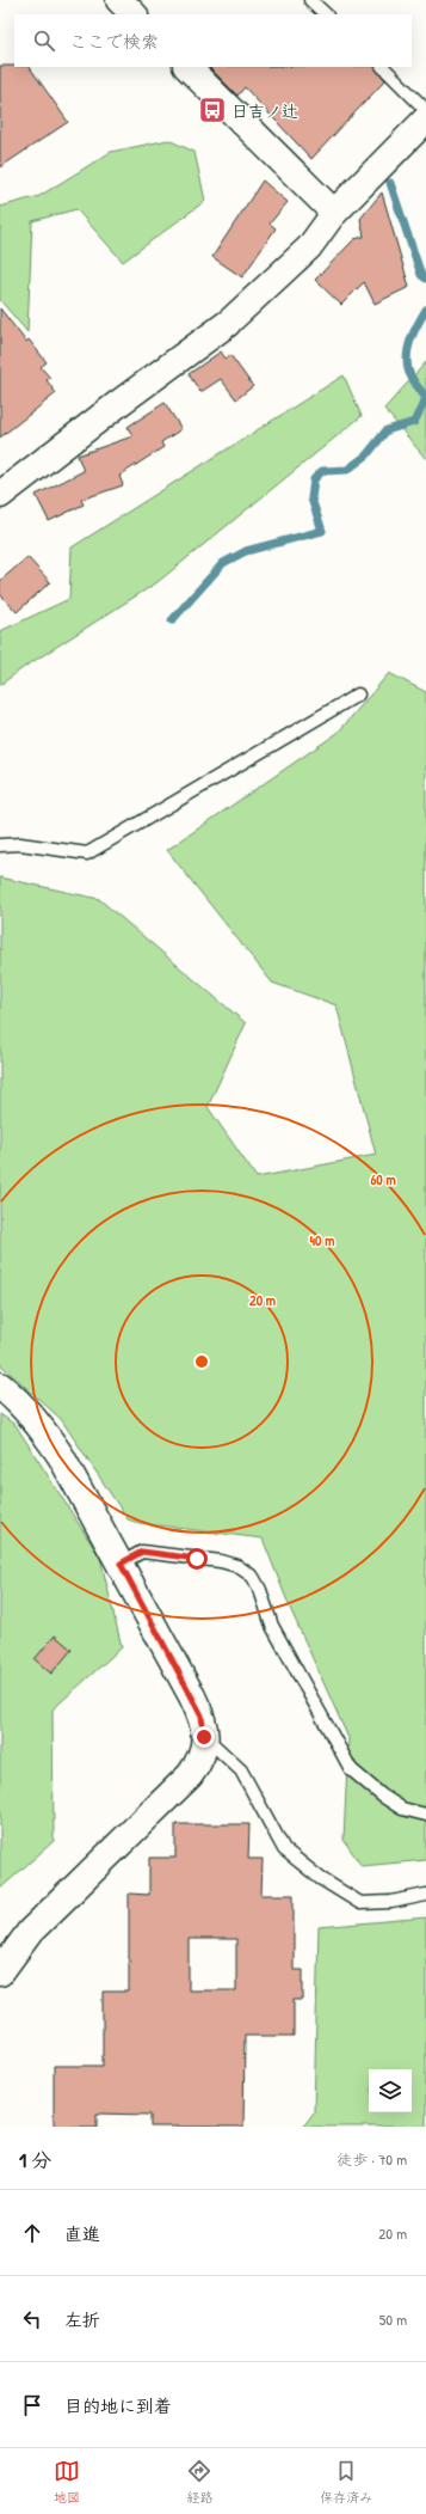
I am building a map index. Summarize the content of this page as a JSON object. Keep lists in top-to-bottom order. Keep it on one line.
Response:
{"places":{"bus stop":["日吉ノ辻"]},"page":{"search":"ここで検索","heading":["1 分","徒歩 · 70 m"],"list":[["直進","20 m"],["左折","50 m"],"目的地に到着"],"nav":["地図","経路","保存済み"]},"rings":["60 m","40 m","20 m"]}
